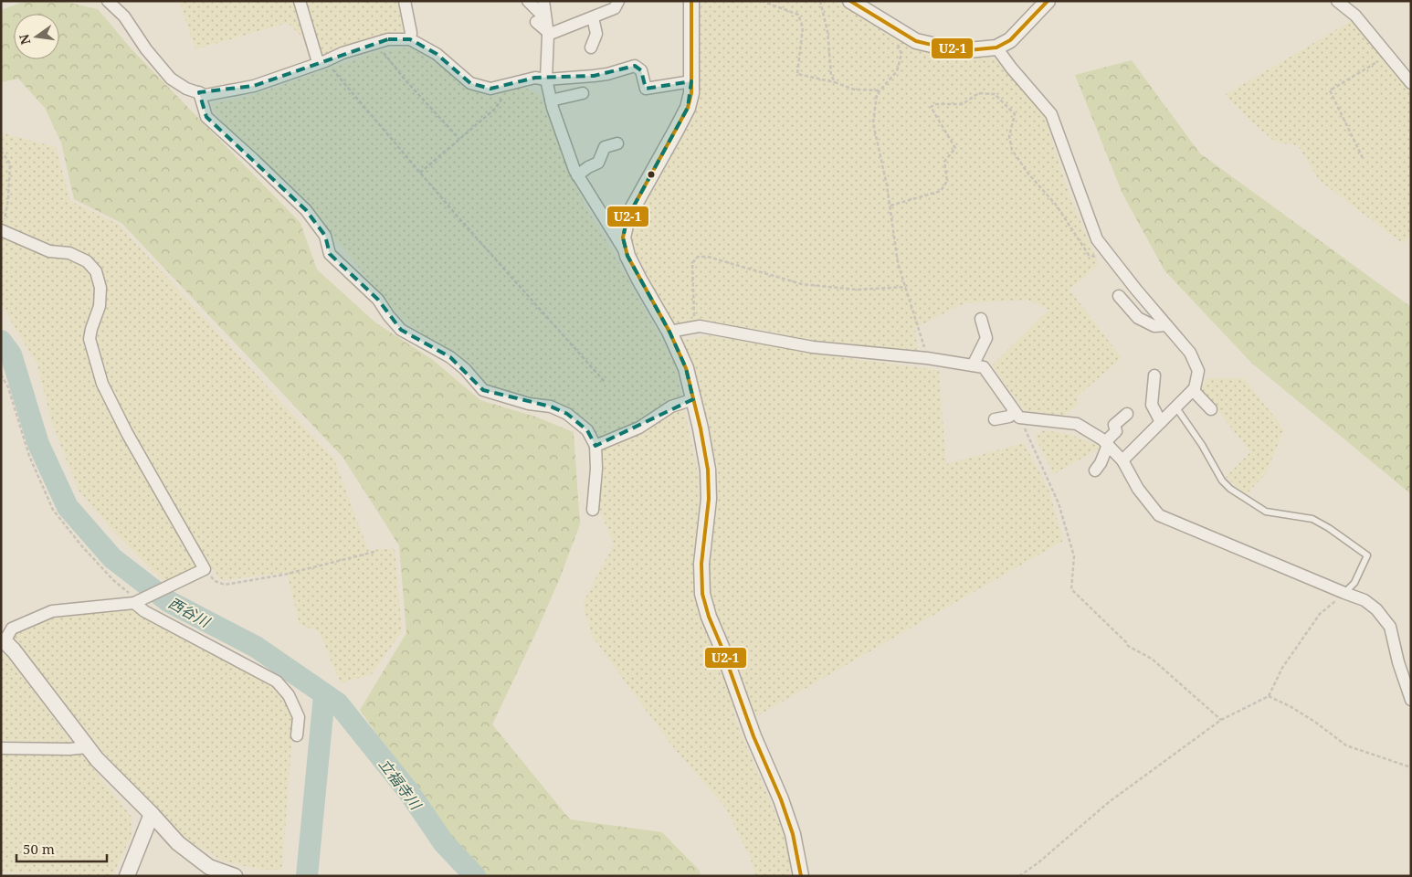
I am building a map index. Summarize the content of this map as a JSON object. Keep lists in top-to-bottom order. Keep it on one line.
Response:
{"water":["西谷川","立福寺川"],"lines":["transit line U2-1"],"scale_bar":"50 m","north":"left"}
